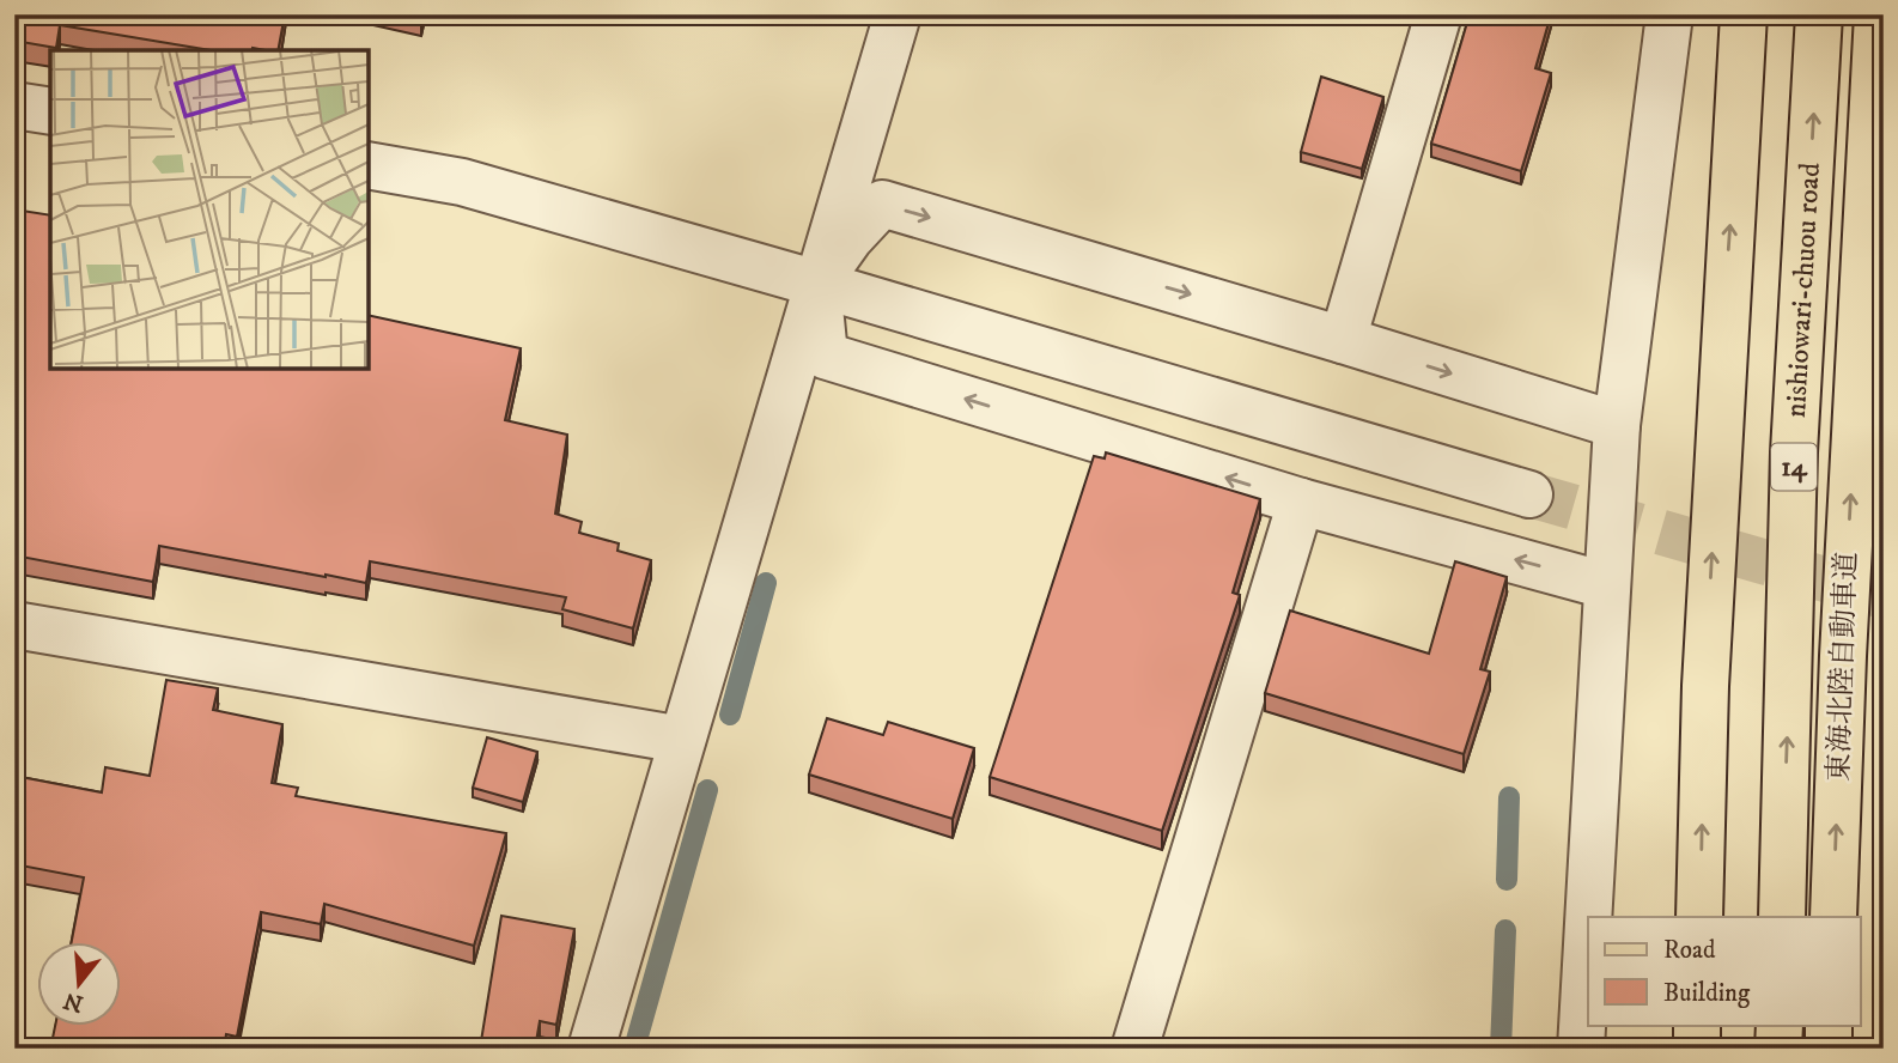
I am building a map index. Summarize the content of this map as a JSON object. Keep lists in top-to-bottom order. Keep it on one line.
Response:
{"streets":{"main road":["nishiowari-chuou road","14","東海北陸自動車道"]},"legend":["Road","Building"],"north":"bottom"}
